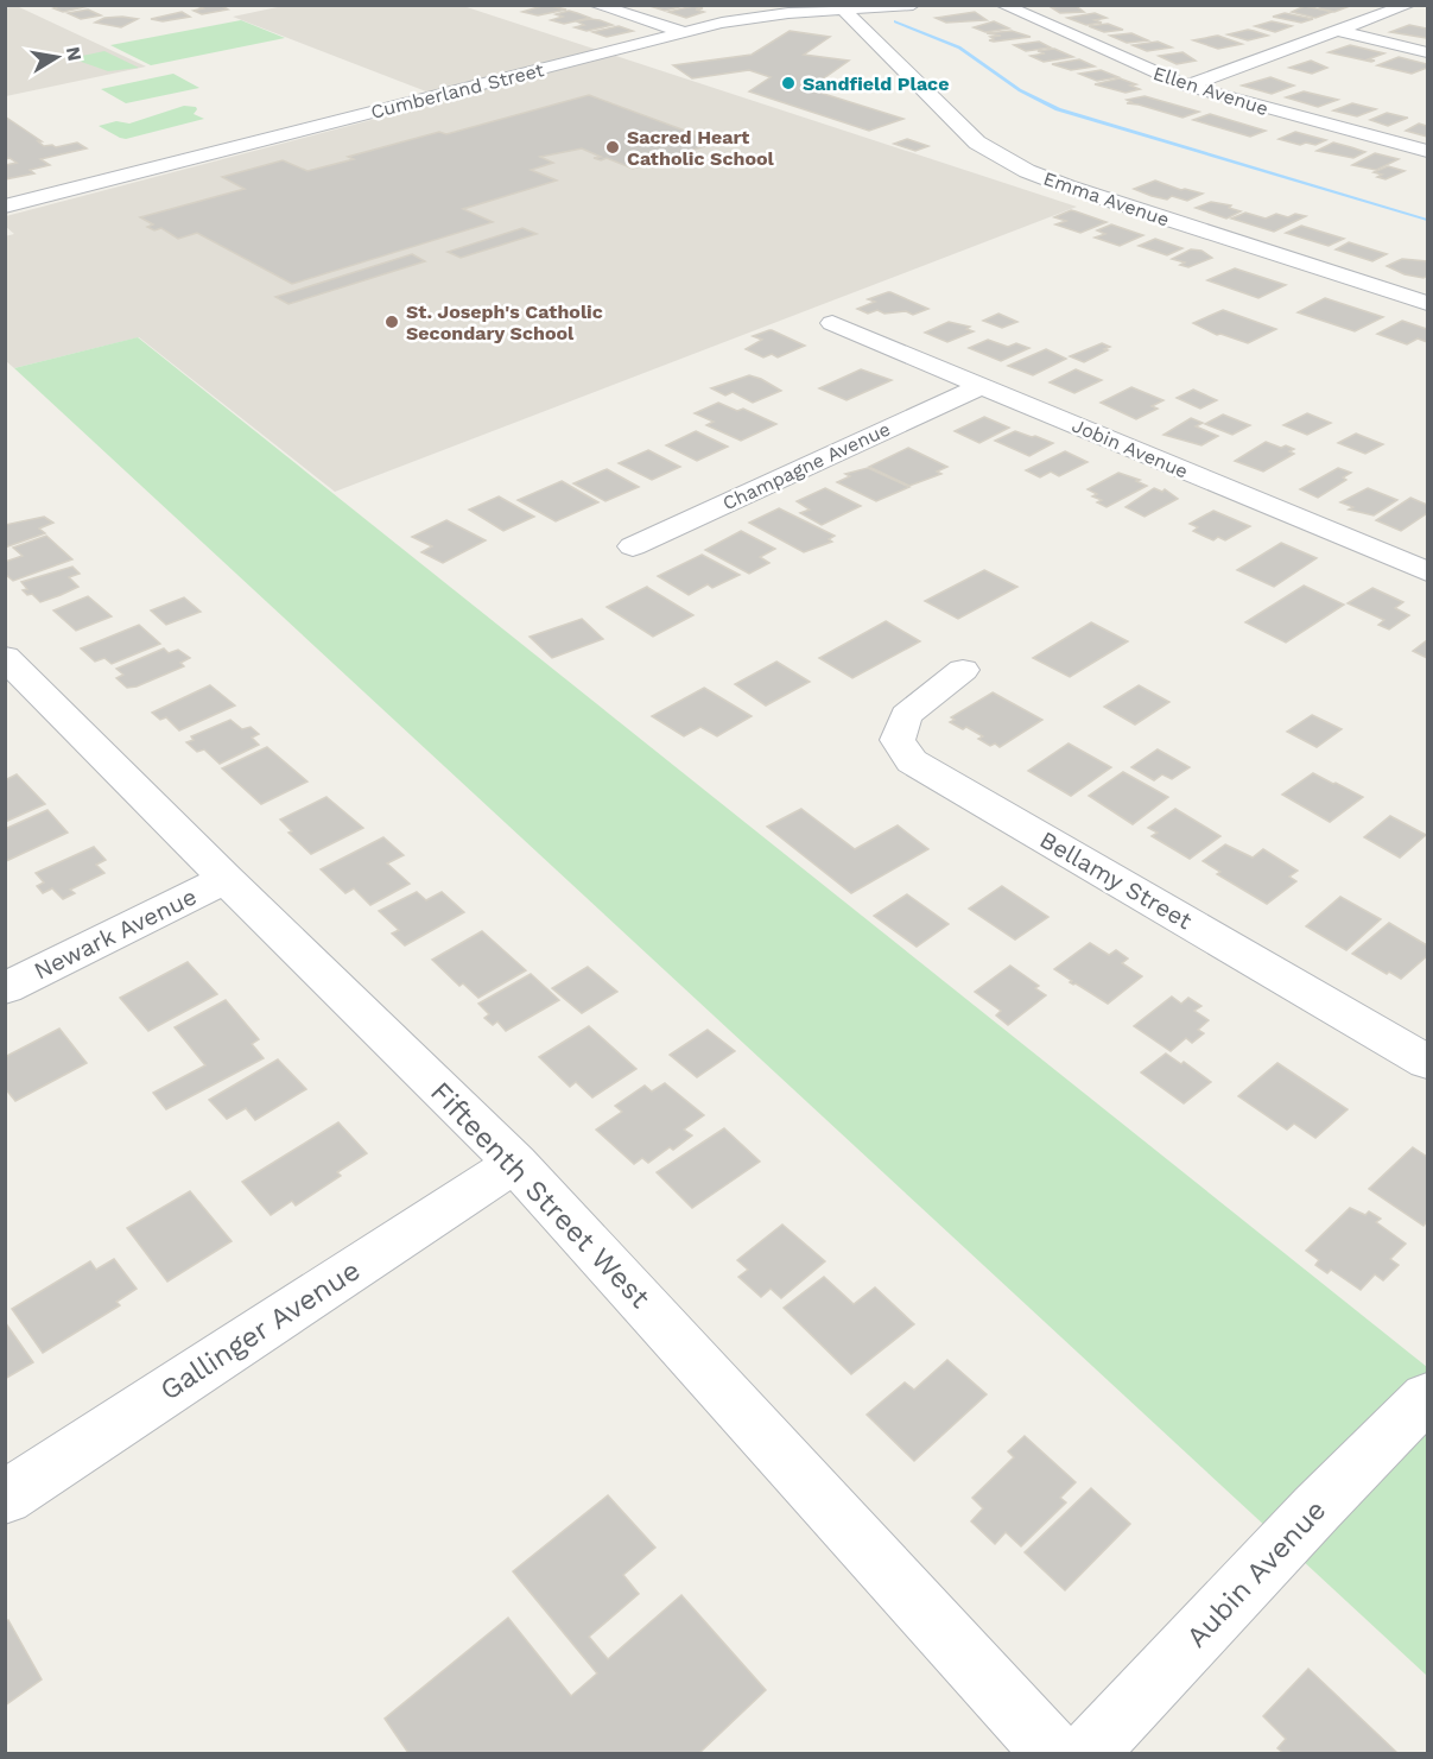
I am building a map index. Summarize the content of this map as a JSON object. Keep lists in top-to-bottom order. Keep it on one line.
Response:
{"streets":{"street":["Cumberland Street","Ellen Avenue","Emma Avenue","Jobin Avenue","Champagne Avenue","Bellamy Street","Newark Avenue","Fifteenth Street West","Gallinger Avenue","Aubin Avenue"]},"crossings":[["Cumberland Street","Emma Avenue"],["Jobin Avenue","Champagne Avenue"],["Newark Avenue","Fifteenth Street West"],["Fifteenth Street West","Gallinger Avenue"]],"places":["Sandfield Place","Sacred Heart Catholic School","St. Joseph's Catholic Secondary School"],"north":"right"}
